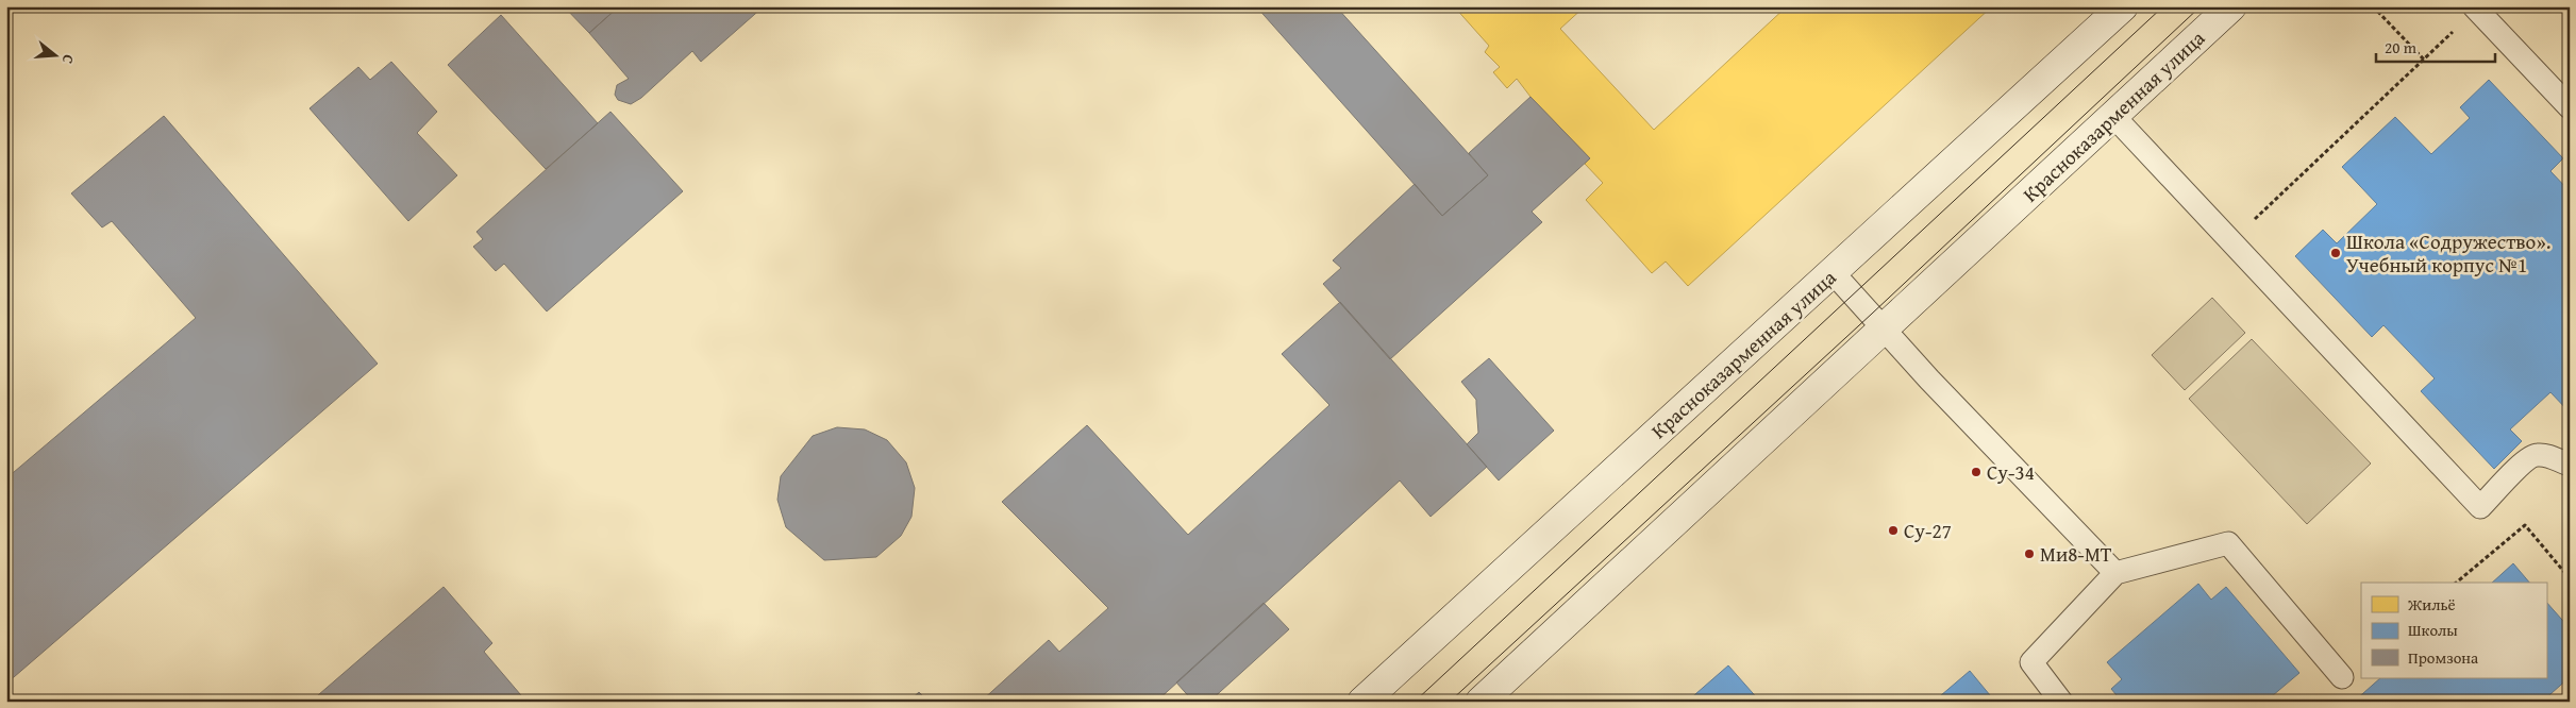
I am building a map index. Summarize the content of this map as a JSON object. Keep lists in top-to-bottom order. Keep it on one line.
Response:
{"streets":{"main road":["Красноказарменная улица"]},"places":["Школа «Содружество». Учебный корпус №1","Су-34","Су-27","Ми8-МТ"],"legend":["Жильё","Школы","Промзона"],"scale_bar":"20 m","north":"right"}
